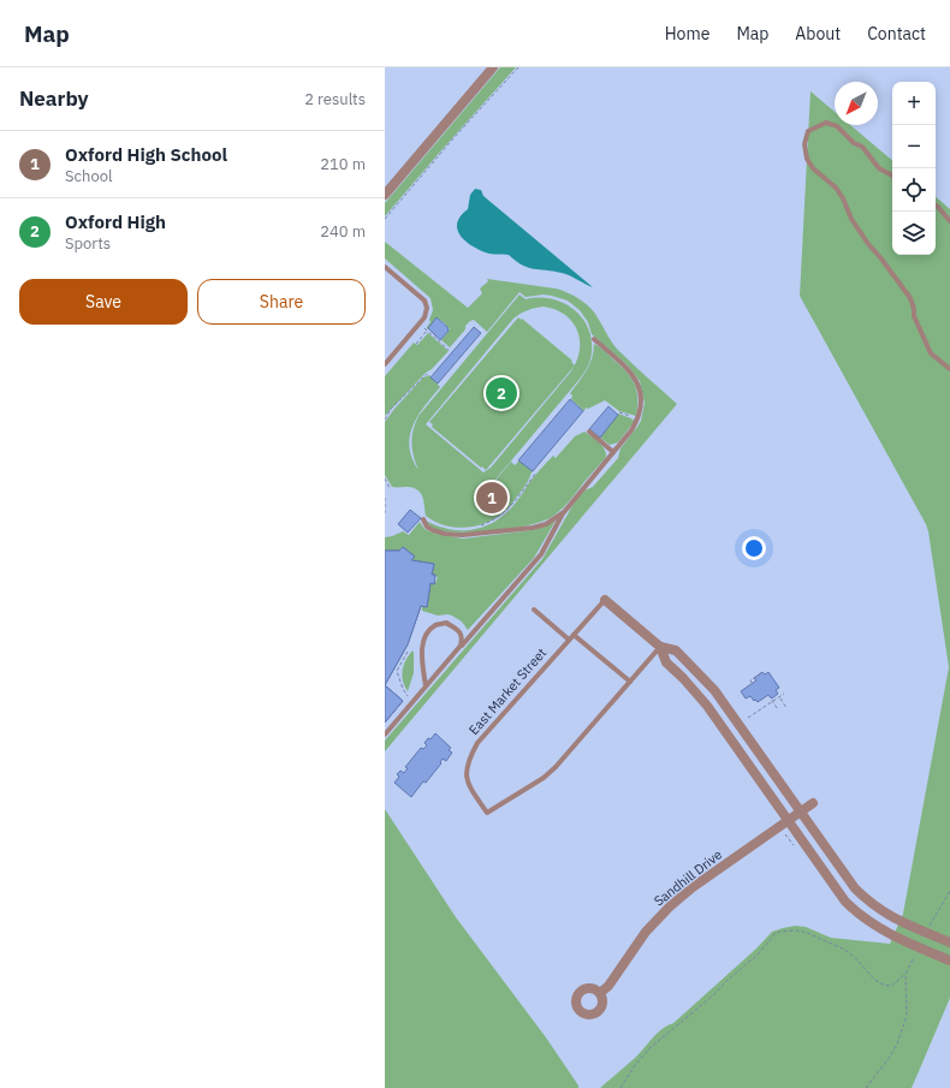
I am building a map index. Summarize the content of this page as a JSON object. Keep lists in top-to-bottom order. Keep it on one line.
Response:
{"streets":{"street":["East Market Street","Sandhill Drive"]},"crossings":[["East Market Street","Sandhill Drive"]],"north":"bottom left","page":{"header":"Map","nav":["Home","Map","About","Contact"],"heading":["Nearby","2 results"],"map_buttons":["+","−"],"list":[{"mark":"1","name":"Oxford High School","note":"School","value":"210 m"},{"mark":"2","name":"Oxford High","note":"Sports","value":"240 m"}],"buttons":["Save","Share"],"pins":["2","1"]}}
